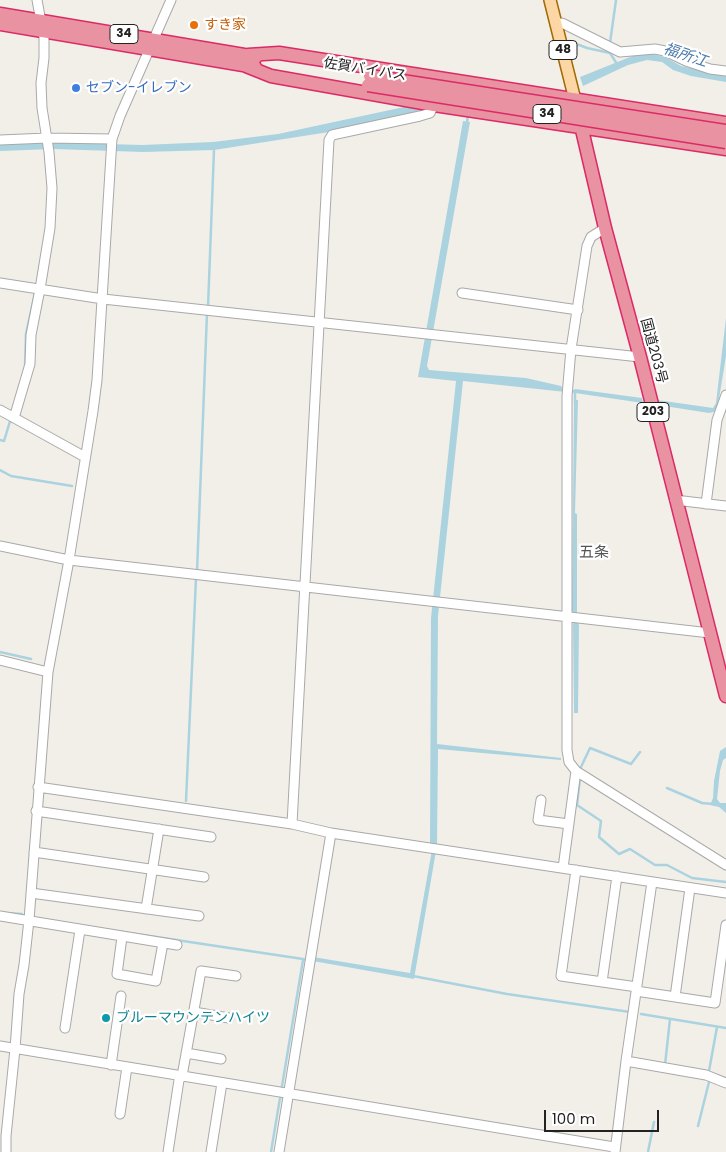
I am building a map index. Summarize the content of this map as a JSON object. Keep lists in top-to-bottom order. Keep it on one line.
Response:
{"streets":{"highway":["34","佐賀バイパス","国道203号","203"],"main road":["48"]},"crossings":[["34","48"],["34","佐賀バイパス"],["34","国道203号"],["48","国道203号"]],"districts":["五条"],"water":["福所江"],"places":["すき家","セブン-イレブン","ブルーマウンテンハイツ"],"scale_bar":"100 m"}
